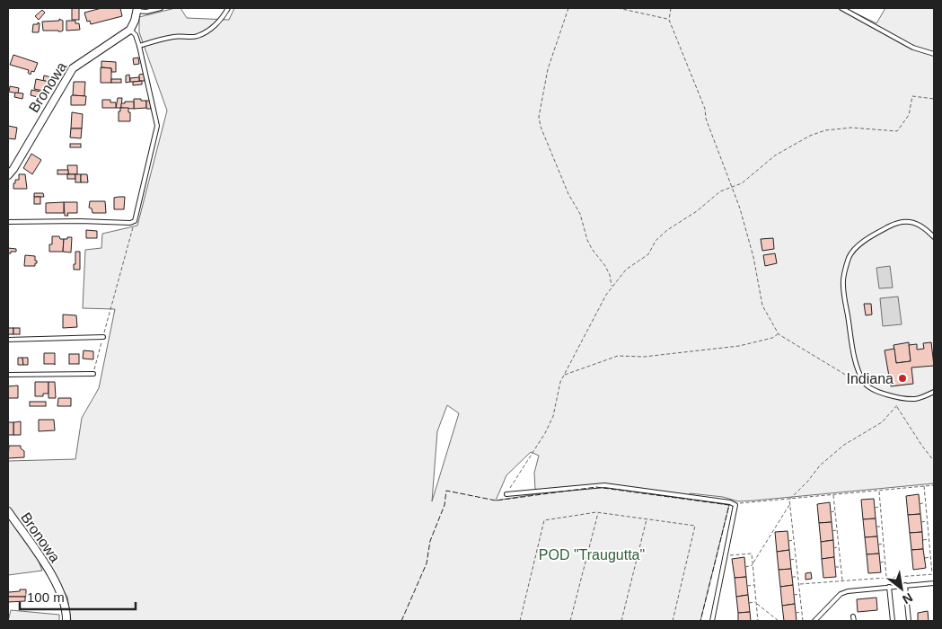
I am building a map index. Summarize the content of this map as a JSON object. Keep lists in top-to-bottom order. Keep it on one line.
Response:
{"streets":{"street":["Bronowa"]},"parks":["POD \"Traugutta\""],"places":["Indiana"],"scale_bar":"100 m","north":"bottom right"}
